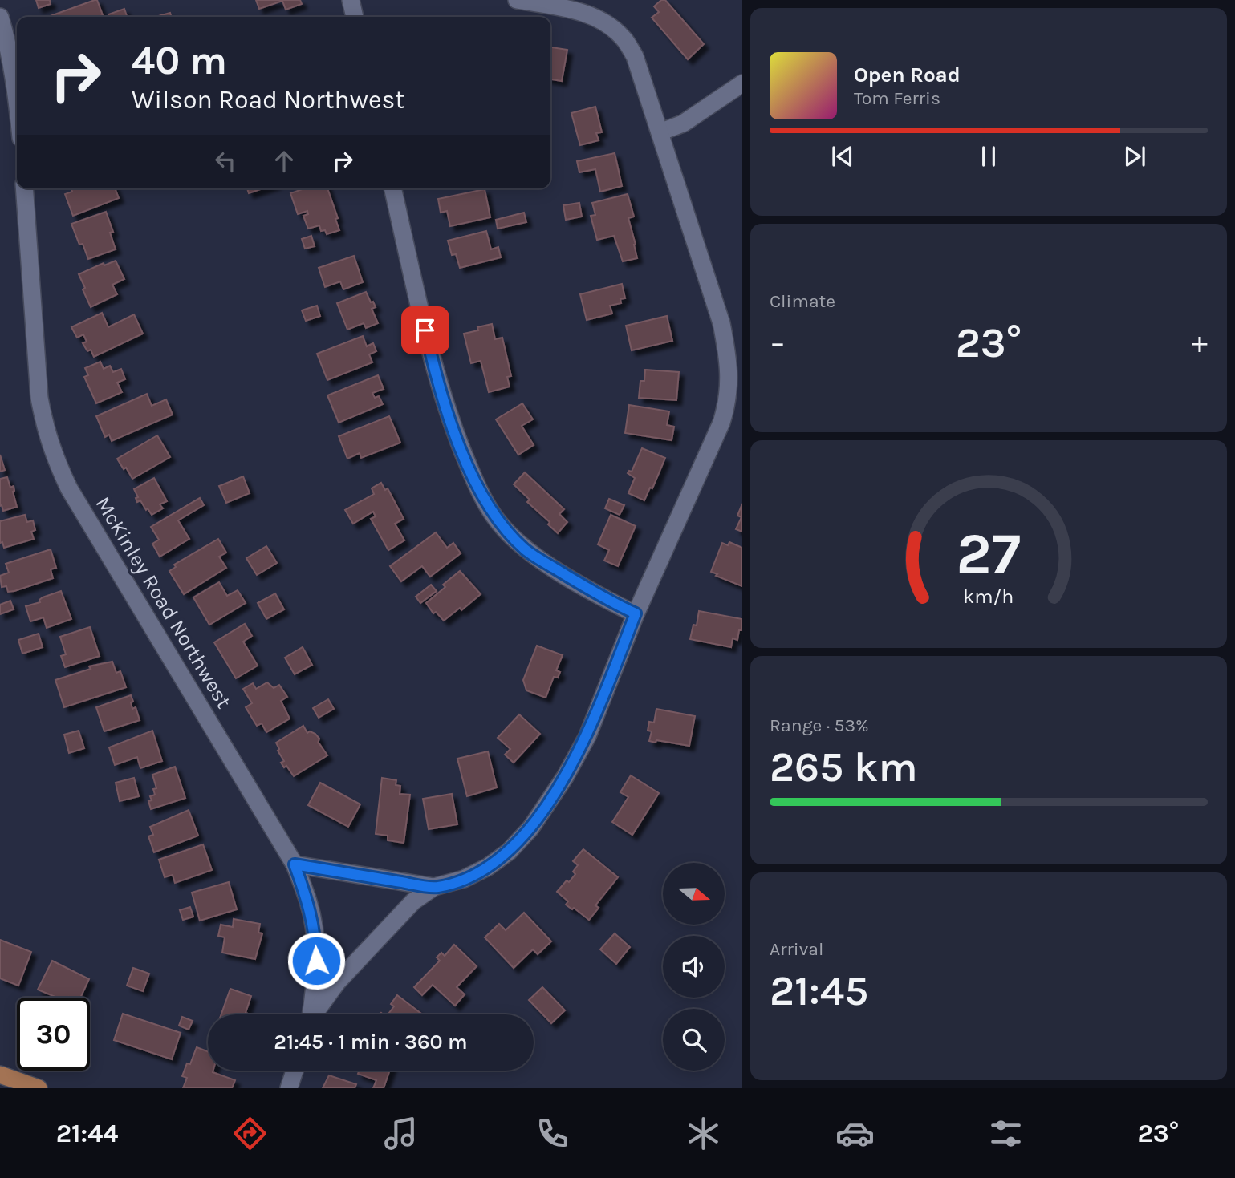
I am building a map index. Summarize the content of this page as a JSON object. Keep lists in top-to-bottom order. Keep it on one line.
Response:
{"streets":{"street":["McKinley Road Northwest"]},"north":"right","page":{"turn":["40 m","Wilson Road Northwest"],"song":["Open Road","Tom Ferris"],"tile":["Climate",["Range · 53%","265 km"],["Arrival","21:45"]],"heat":["−","23°","+"],"limit":"30","trip":"21:45 · 1 min · 360 m","tabs":["21:44","23°"],"gauge":["27","km/h"]}}
